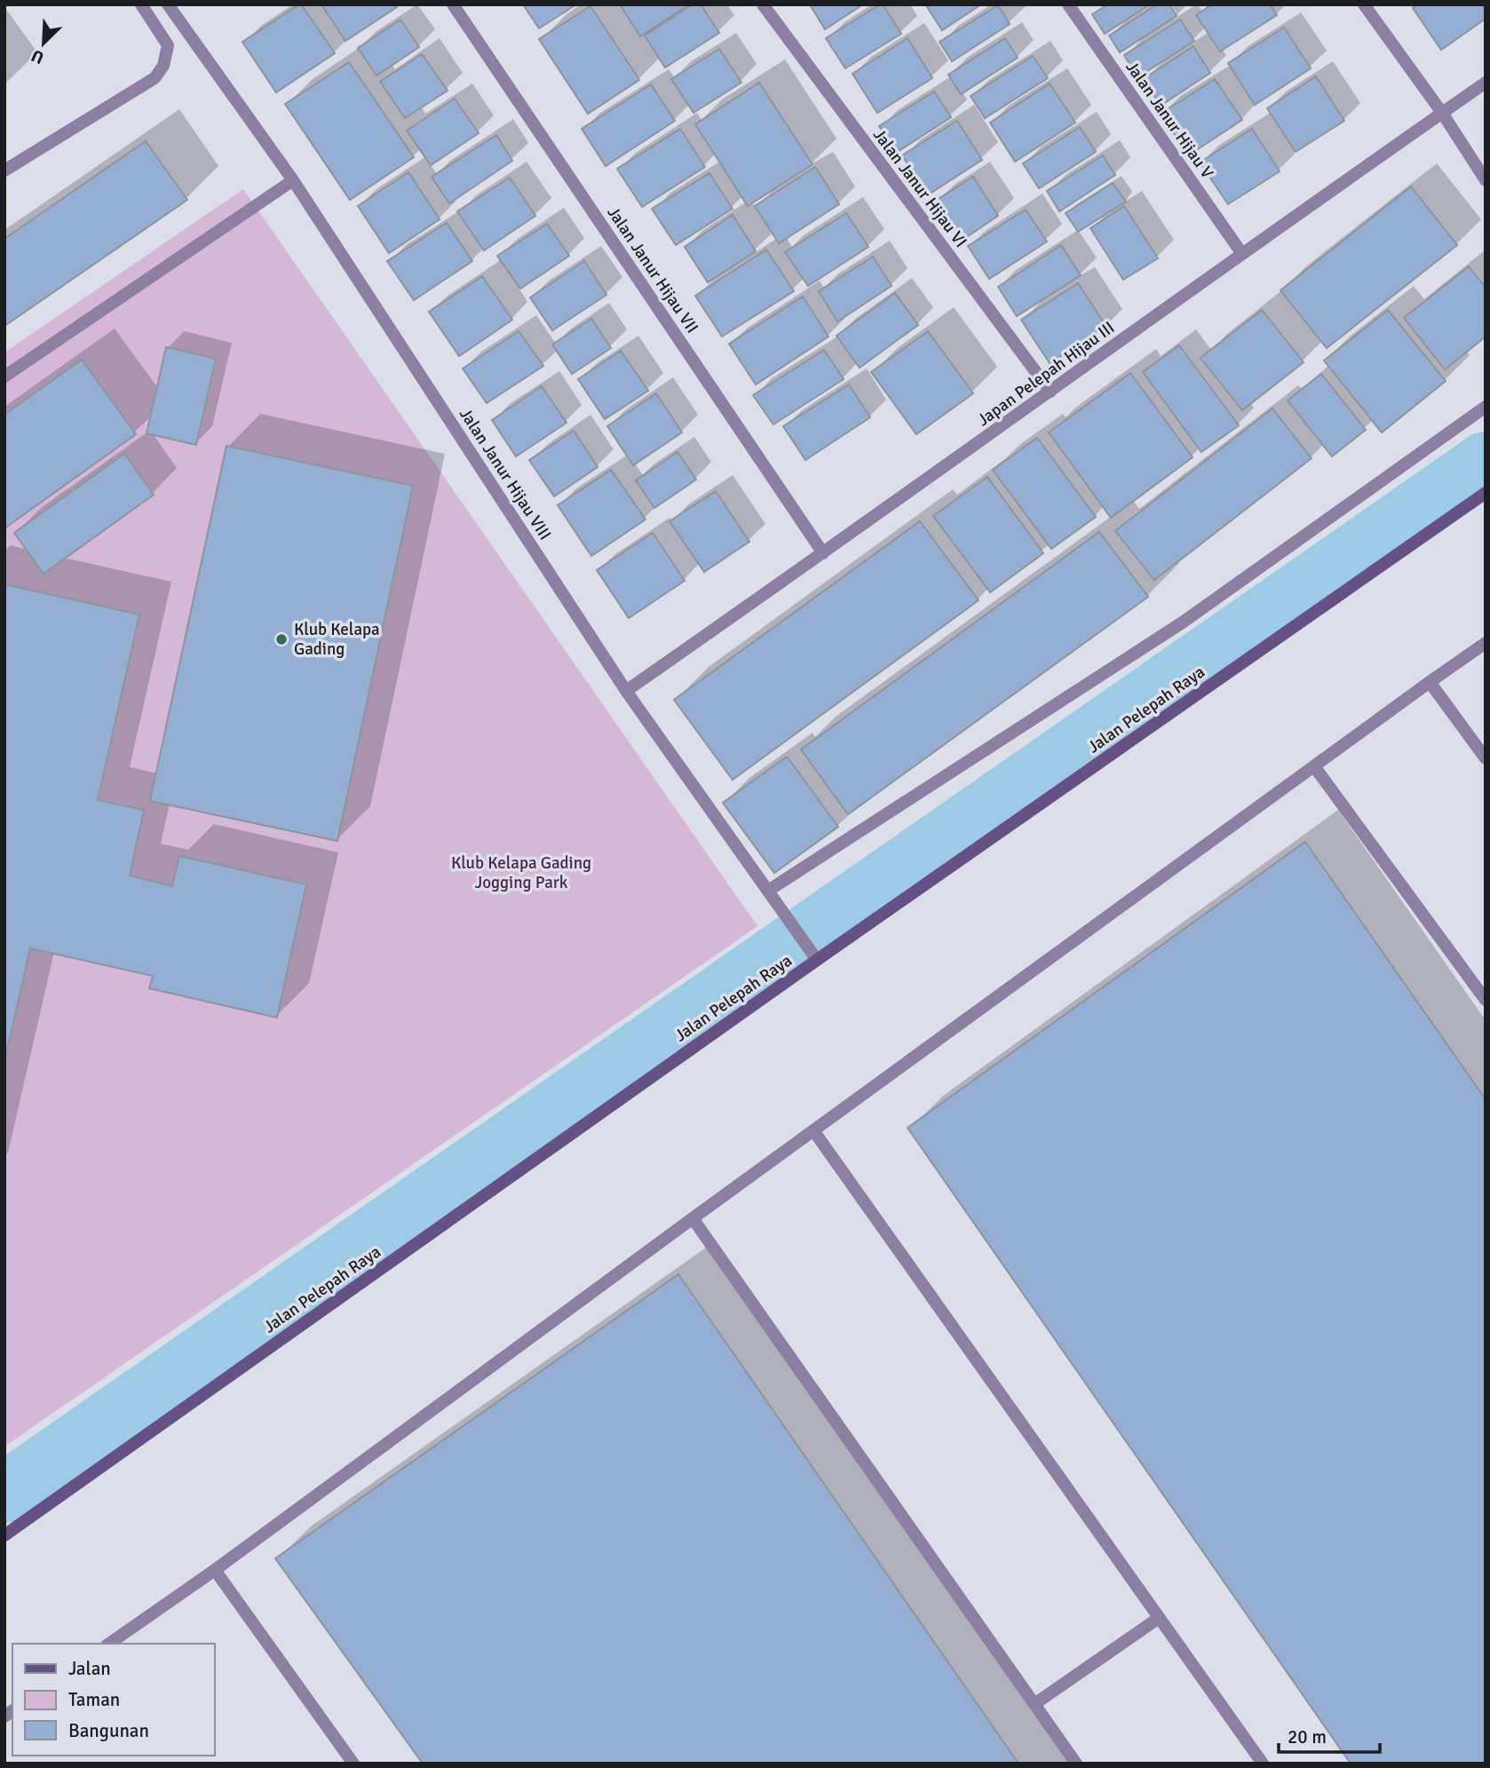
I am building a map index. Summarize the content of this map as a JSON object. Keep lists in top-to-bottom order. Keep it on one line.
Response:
{"streets":{"street":["Jalan Janur Hijau V","Jalan Janur Hijau VI","Jalan Janur Hijau VII","Japan Pelepah Hijau III","Jalan Janur Hijau VIII","Jalan Pelepah Raya"]},"crossings":[["Jalan Janur Hijau V","Japan Pelepah Hijau III"],["Jalan Janur Hijau VI","Japan Pelepah Hijau III"],["Jalan Janur Hijau VII","Japan Pelepah Hijau III"],["Japan Pelepah Hijau III","Jalan Janur Hijau VIII"],["Jalan Janur Hijau VIII","Jalan Pelepah Raya"]],"parks":["Klub Kelapa Gading Jogging Park"],"places":["Klub Kelapa Gading"],"legend":["Jalan","Taman","Bangunan"],"scale_bar":"20 m","north":"bottom left"}
